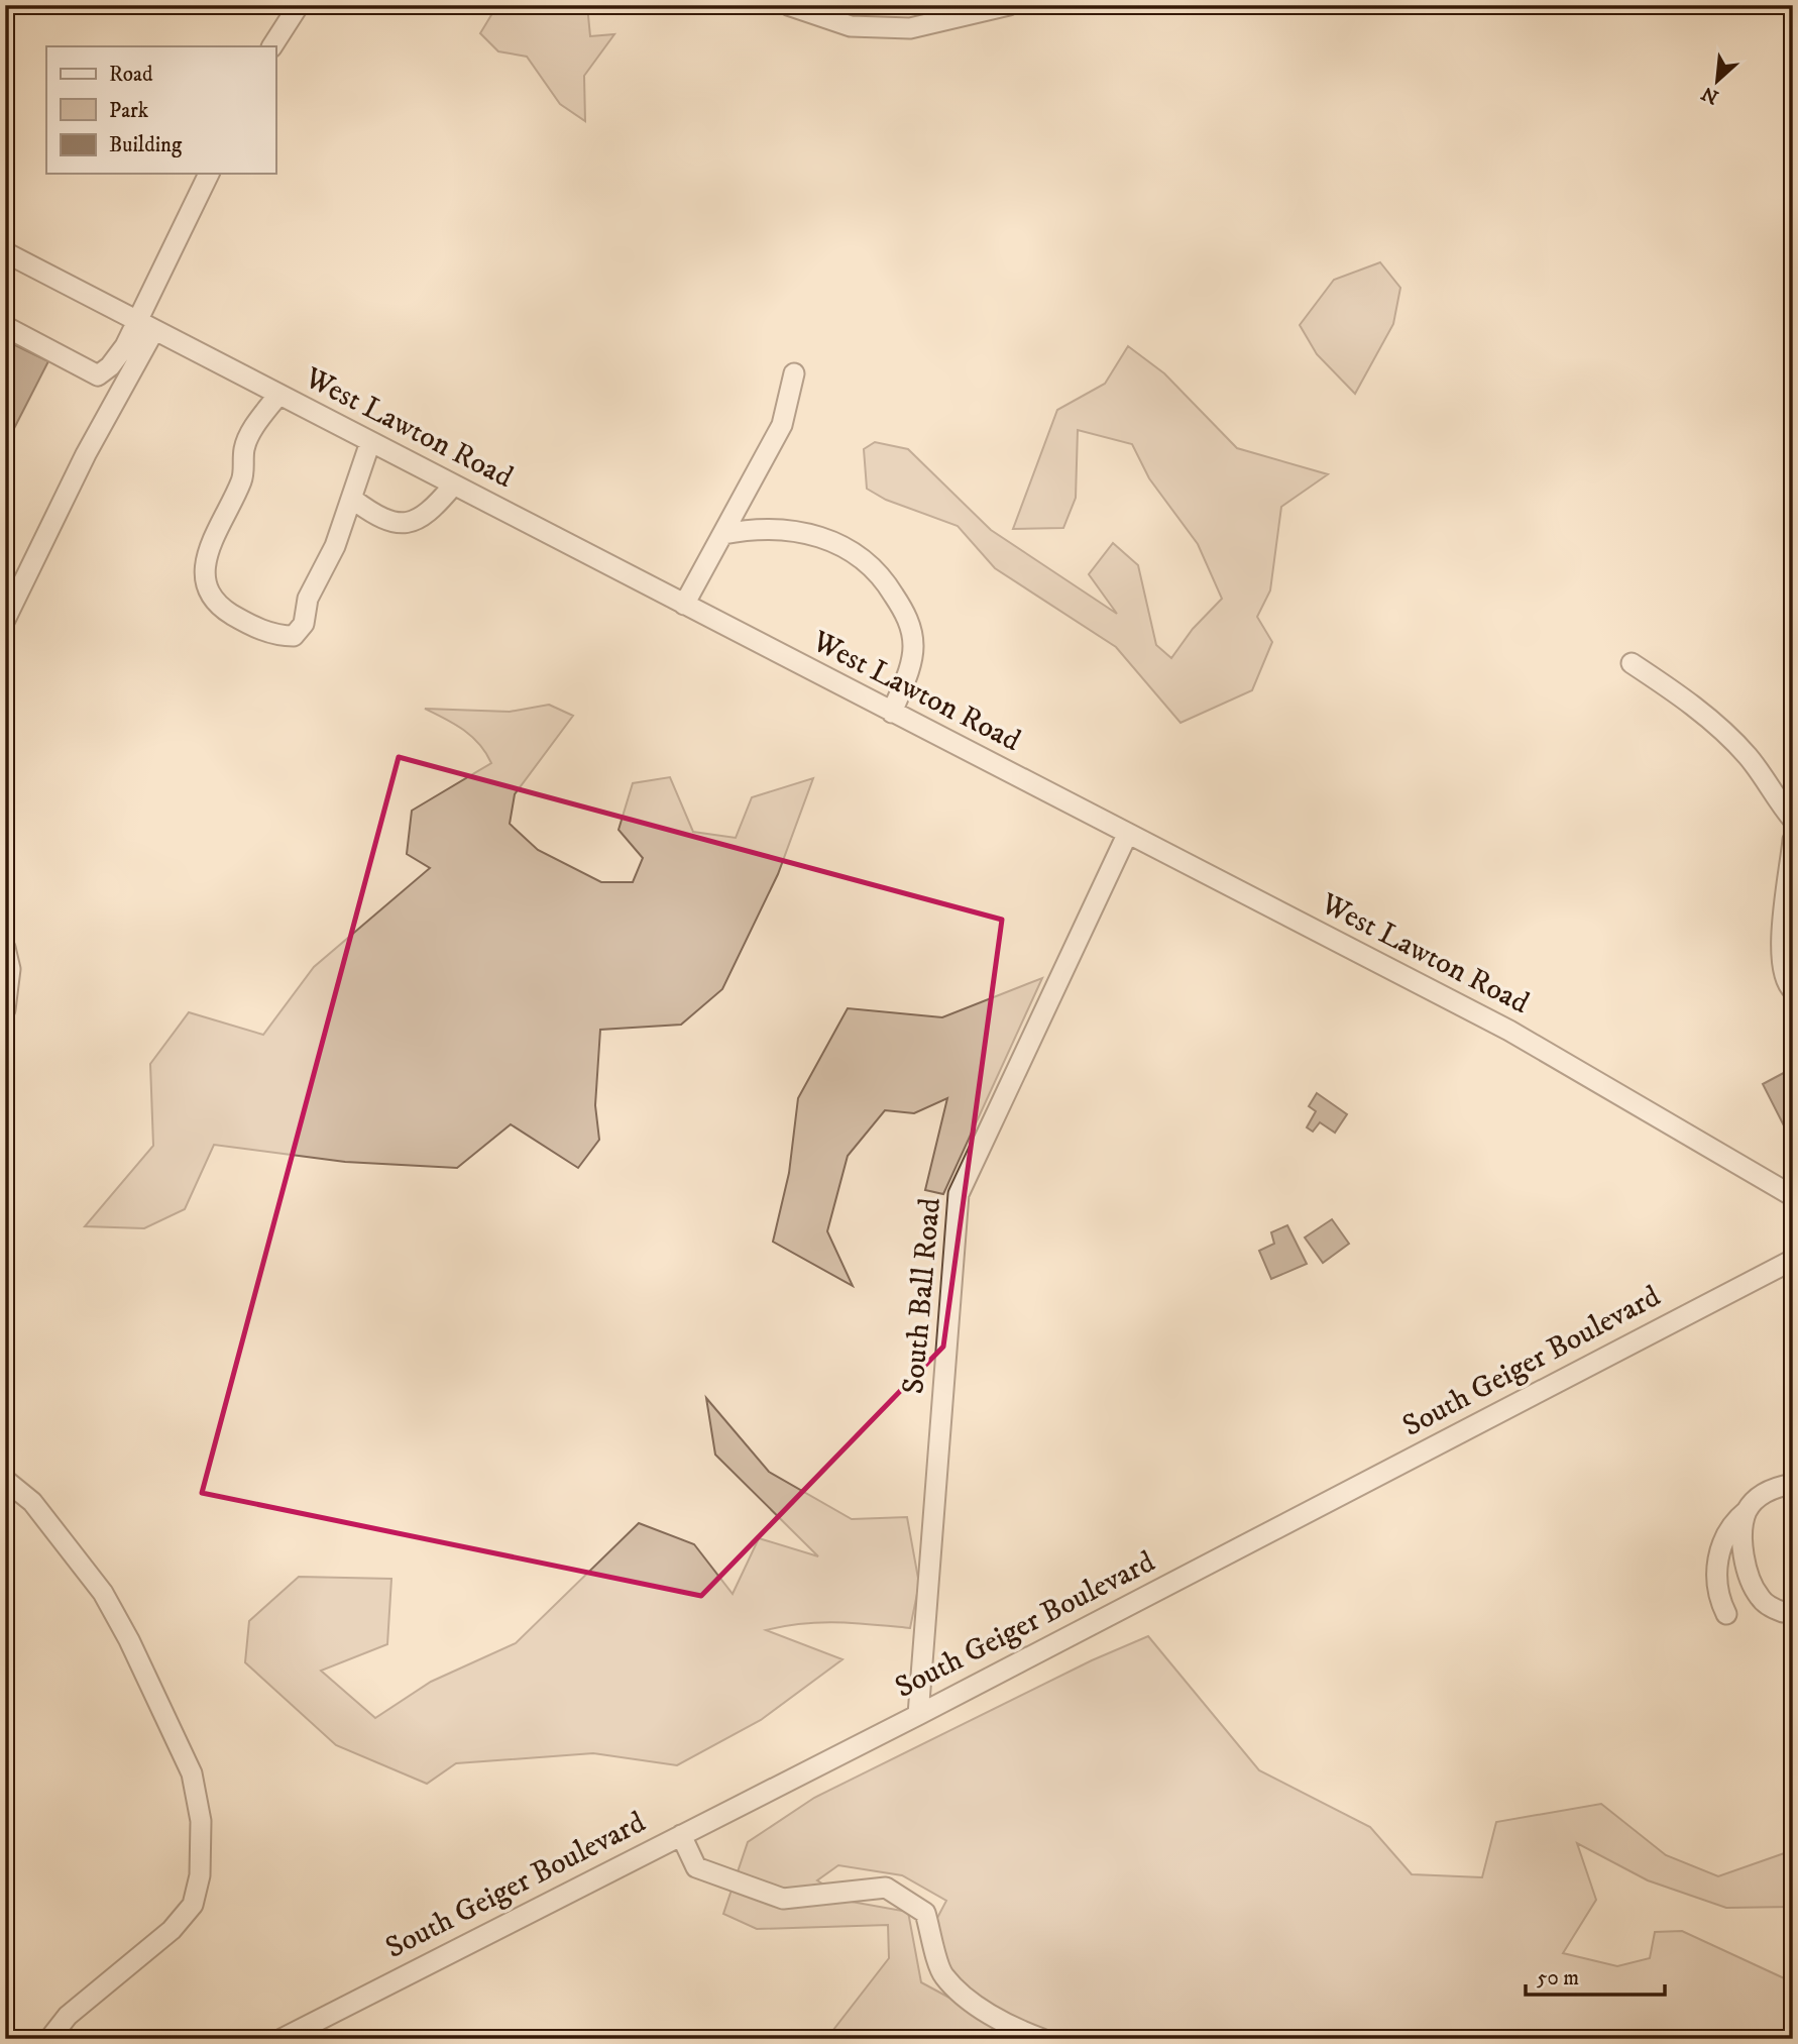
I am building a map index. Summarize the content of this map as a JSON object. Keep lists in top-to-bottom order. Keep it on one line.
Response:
{"streets":{"street":["West Lawton Road","South Ball Road","South Geiger Boulevard"]},"crossings":[["West Lawton Road","South Ball Road"],["South Ball Road","South Geiger Boulevard"]],"legend":["Road","Park","Building"],"scale_bar":"50 m","north":"bottom left"}
